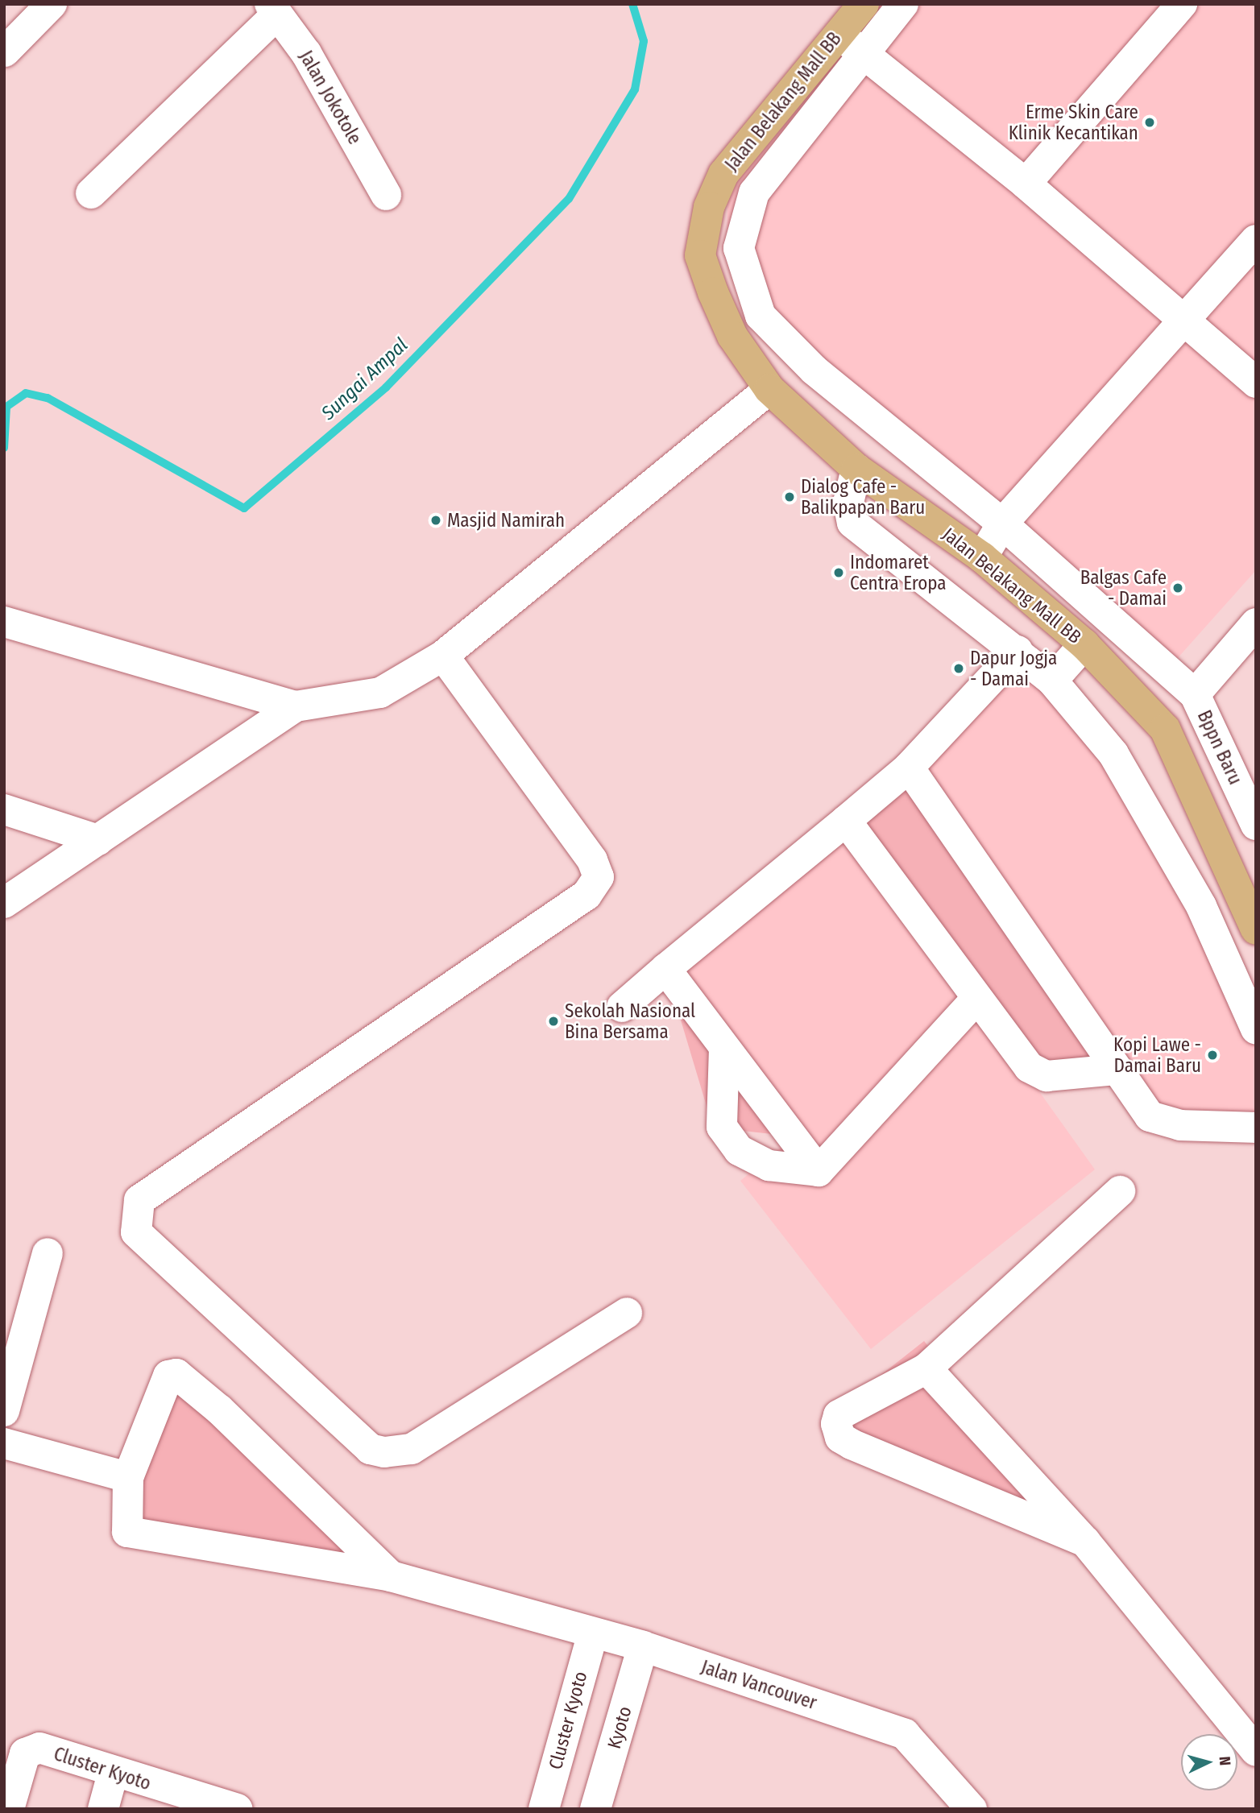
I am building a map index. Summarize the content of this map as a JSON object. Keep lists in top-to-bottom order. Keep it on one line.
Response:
{"streets":{"main road":["Jalan Belakang Mall BB"],"street":["Jalan Jokotole","Bppn Baru","Jalan Vancouver","Cluster Kyoto","Kyoto"]},"crossings":[["Jalan Vancouver","Cluster Kyoto"],["Jalan Vancouver","Kyoto"]],"water":["Sungai Ampal"],"places":["Erme Skin Care Klinik Kecantikan","Dialog Cafe - Balikpapan Baru","Masjid Namirah","Indomaret Centra Eropa","Balgas Cafe - Damai","Dapur Jogja - Damai","Sekolah Nasional Bina Bersama","Kopi Lawe - Damai Baru"],"north":"right"}
